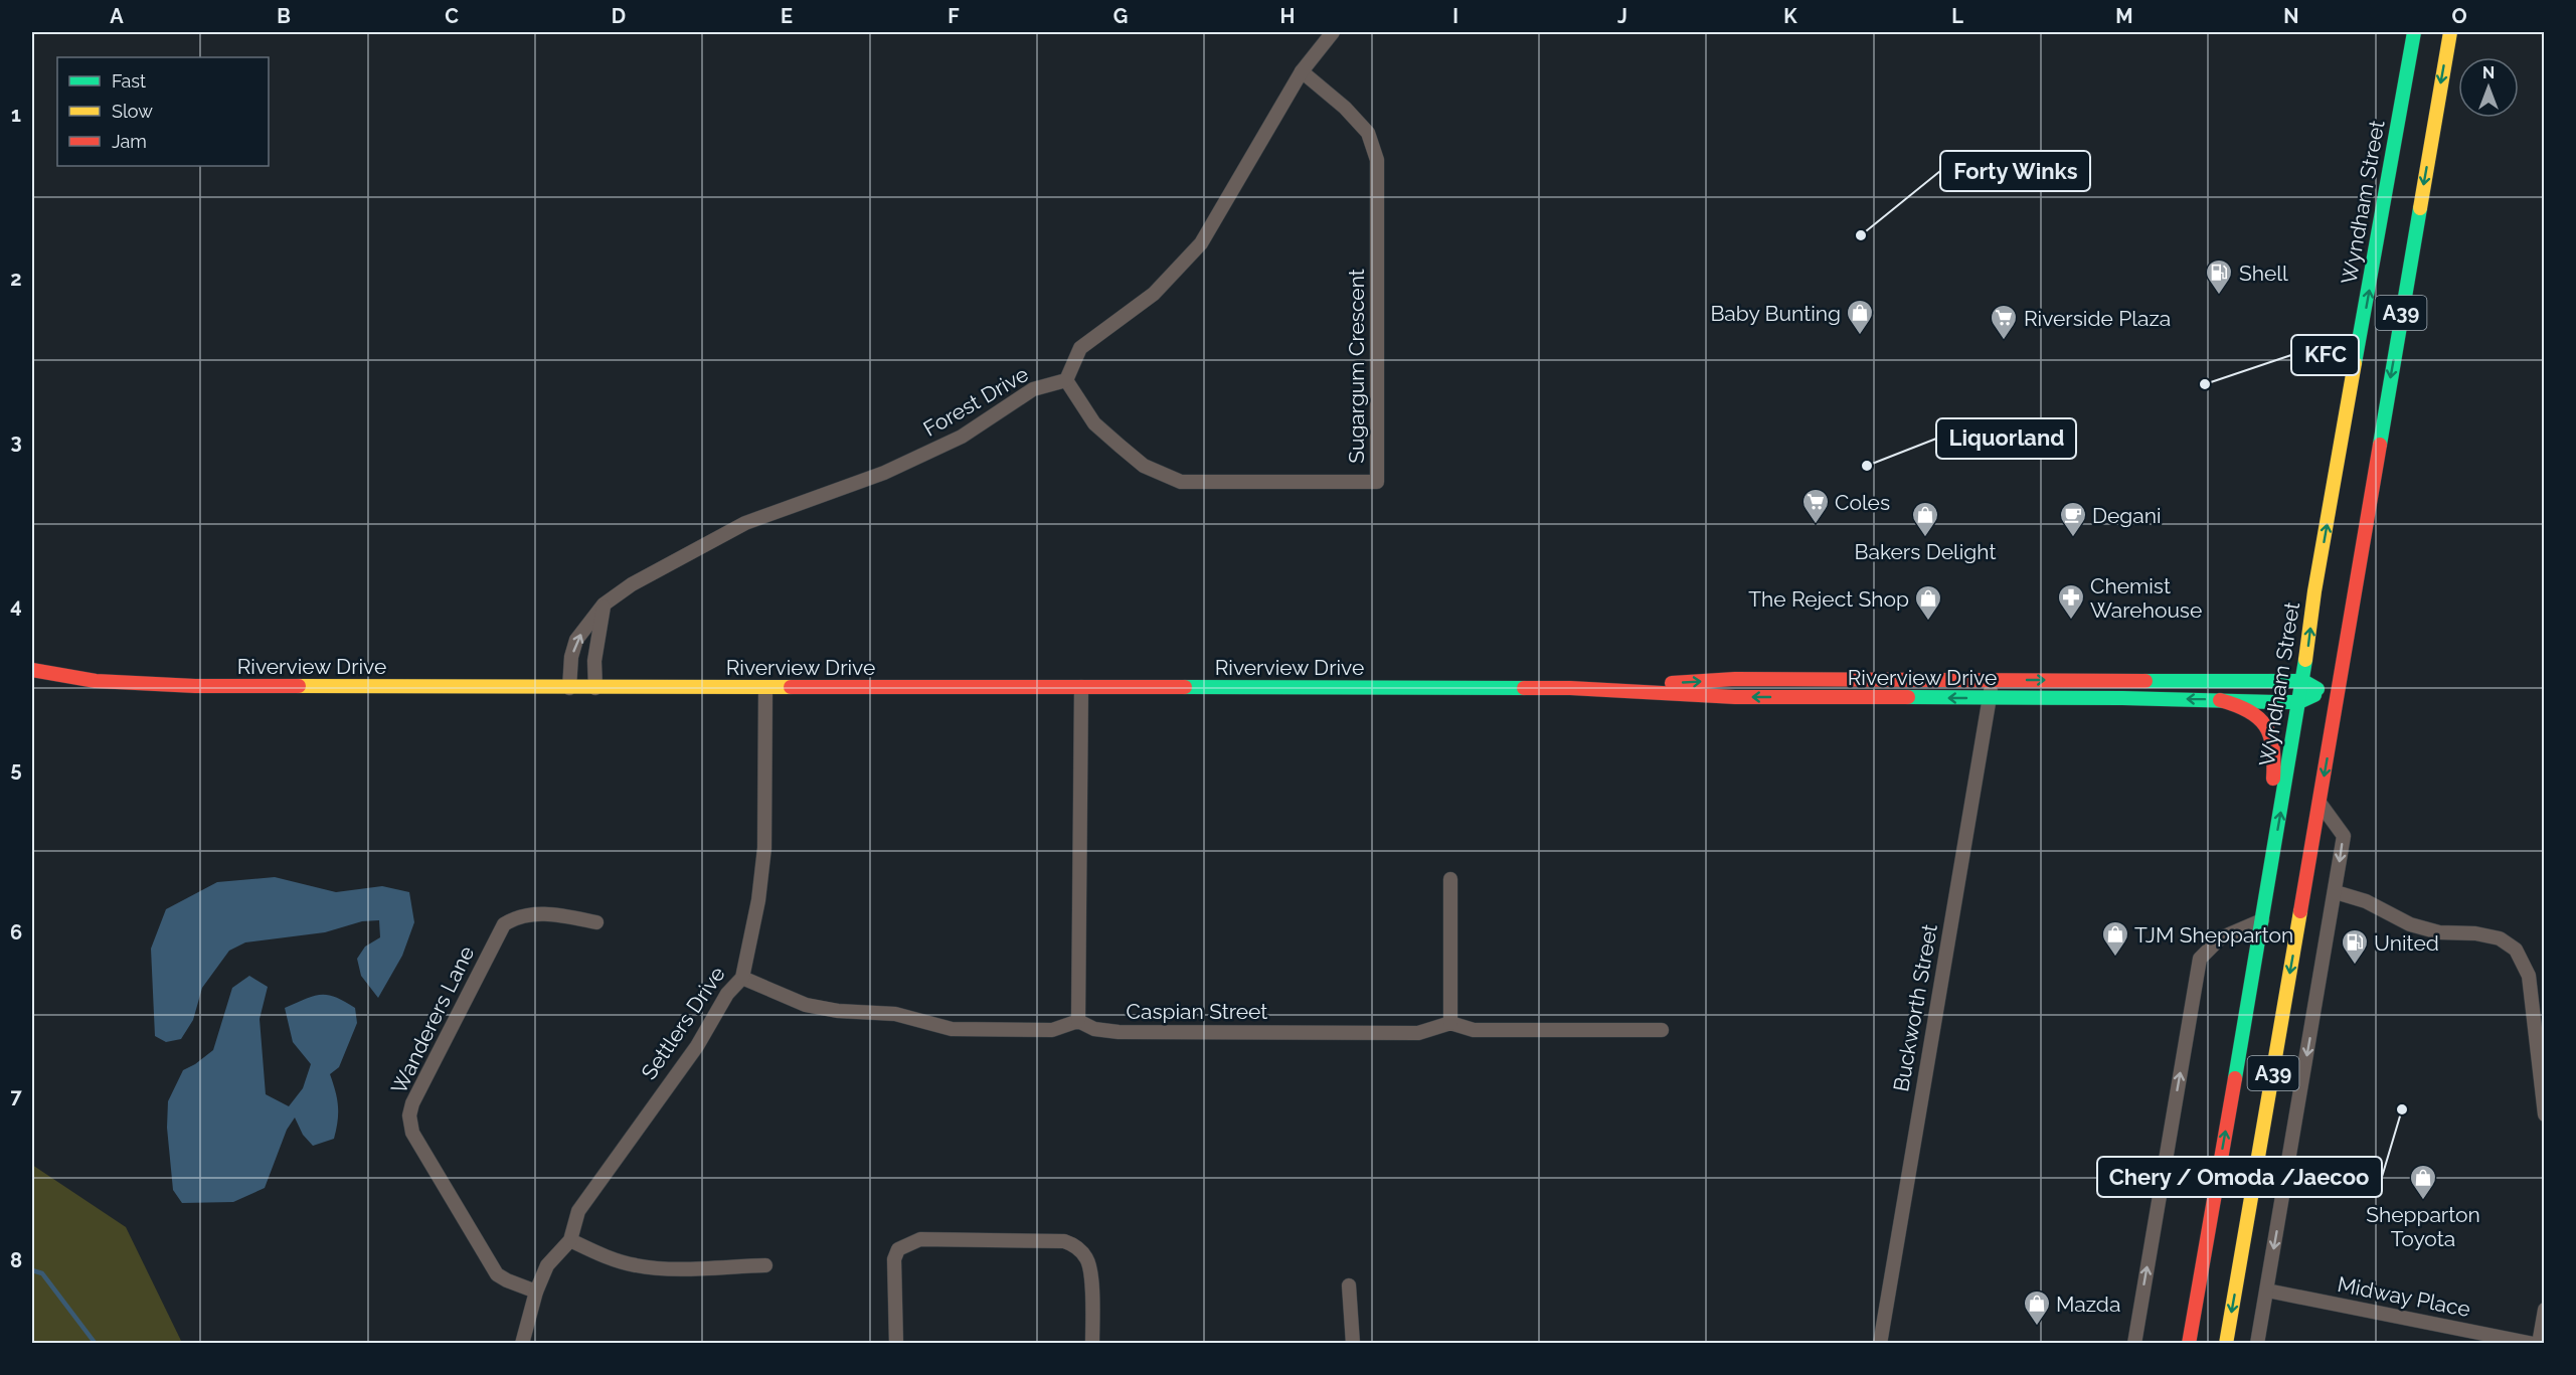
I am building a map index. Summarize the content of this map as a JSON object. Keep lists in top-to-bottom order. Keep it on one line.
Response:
{"streets":{"main road":["Wyndham Street","A39","Riverview Drive"],"street":["Sugargum Crescent","Forest Drive","Buckworth Street","Caspian Street","Wanderers Lane","Settlers Drive","Midway Place"]},"crossings":[["Wyndham Street","Riverview Drive"],["Sugargum Crescent","Forest Drive"],["Forest Drive","Riverview Drive"],["Riverview Drive","Buckworth Street"],["Riverview Drive","Settlers Drive"],["Wanderers Lane","Settlers Drive"]],"places":{"other":["Forty Winks","KFC","Liquorland","Chery / Omoda /Jaecoo"],"fuel station":["Shell","United"],"shop":["Baby Bunting","Bakers Delight","The Reject Shop","TJM Shepparton","Shepparton Toyota","Mazda"],"supermarket":["Riverside Plaza","Coles"],"cafe":["Degani"],"pharmacy":["Chemist Warehouse"]},"legend":["Fast","Slow","Jam"],"north":"top","grid":{"columns":["A","B","C","D","E","F","G","H","I","J","K","L","M","N","O"],"rows":["1","2","3","4","5","6","7","8"]}}
